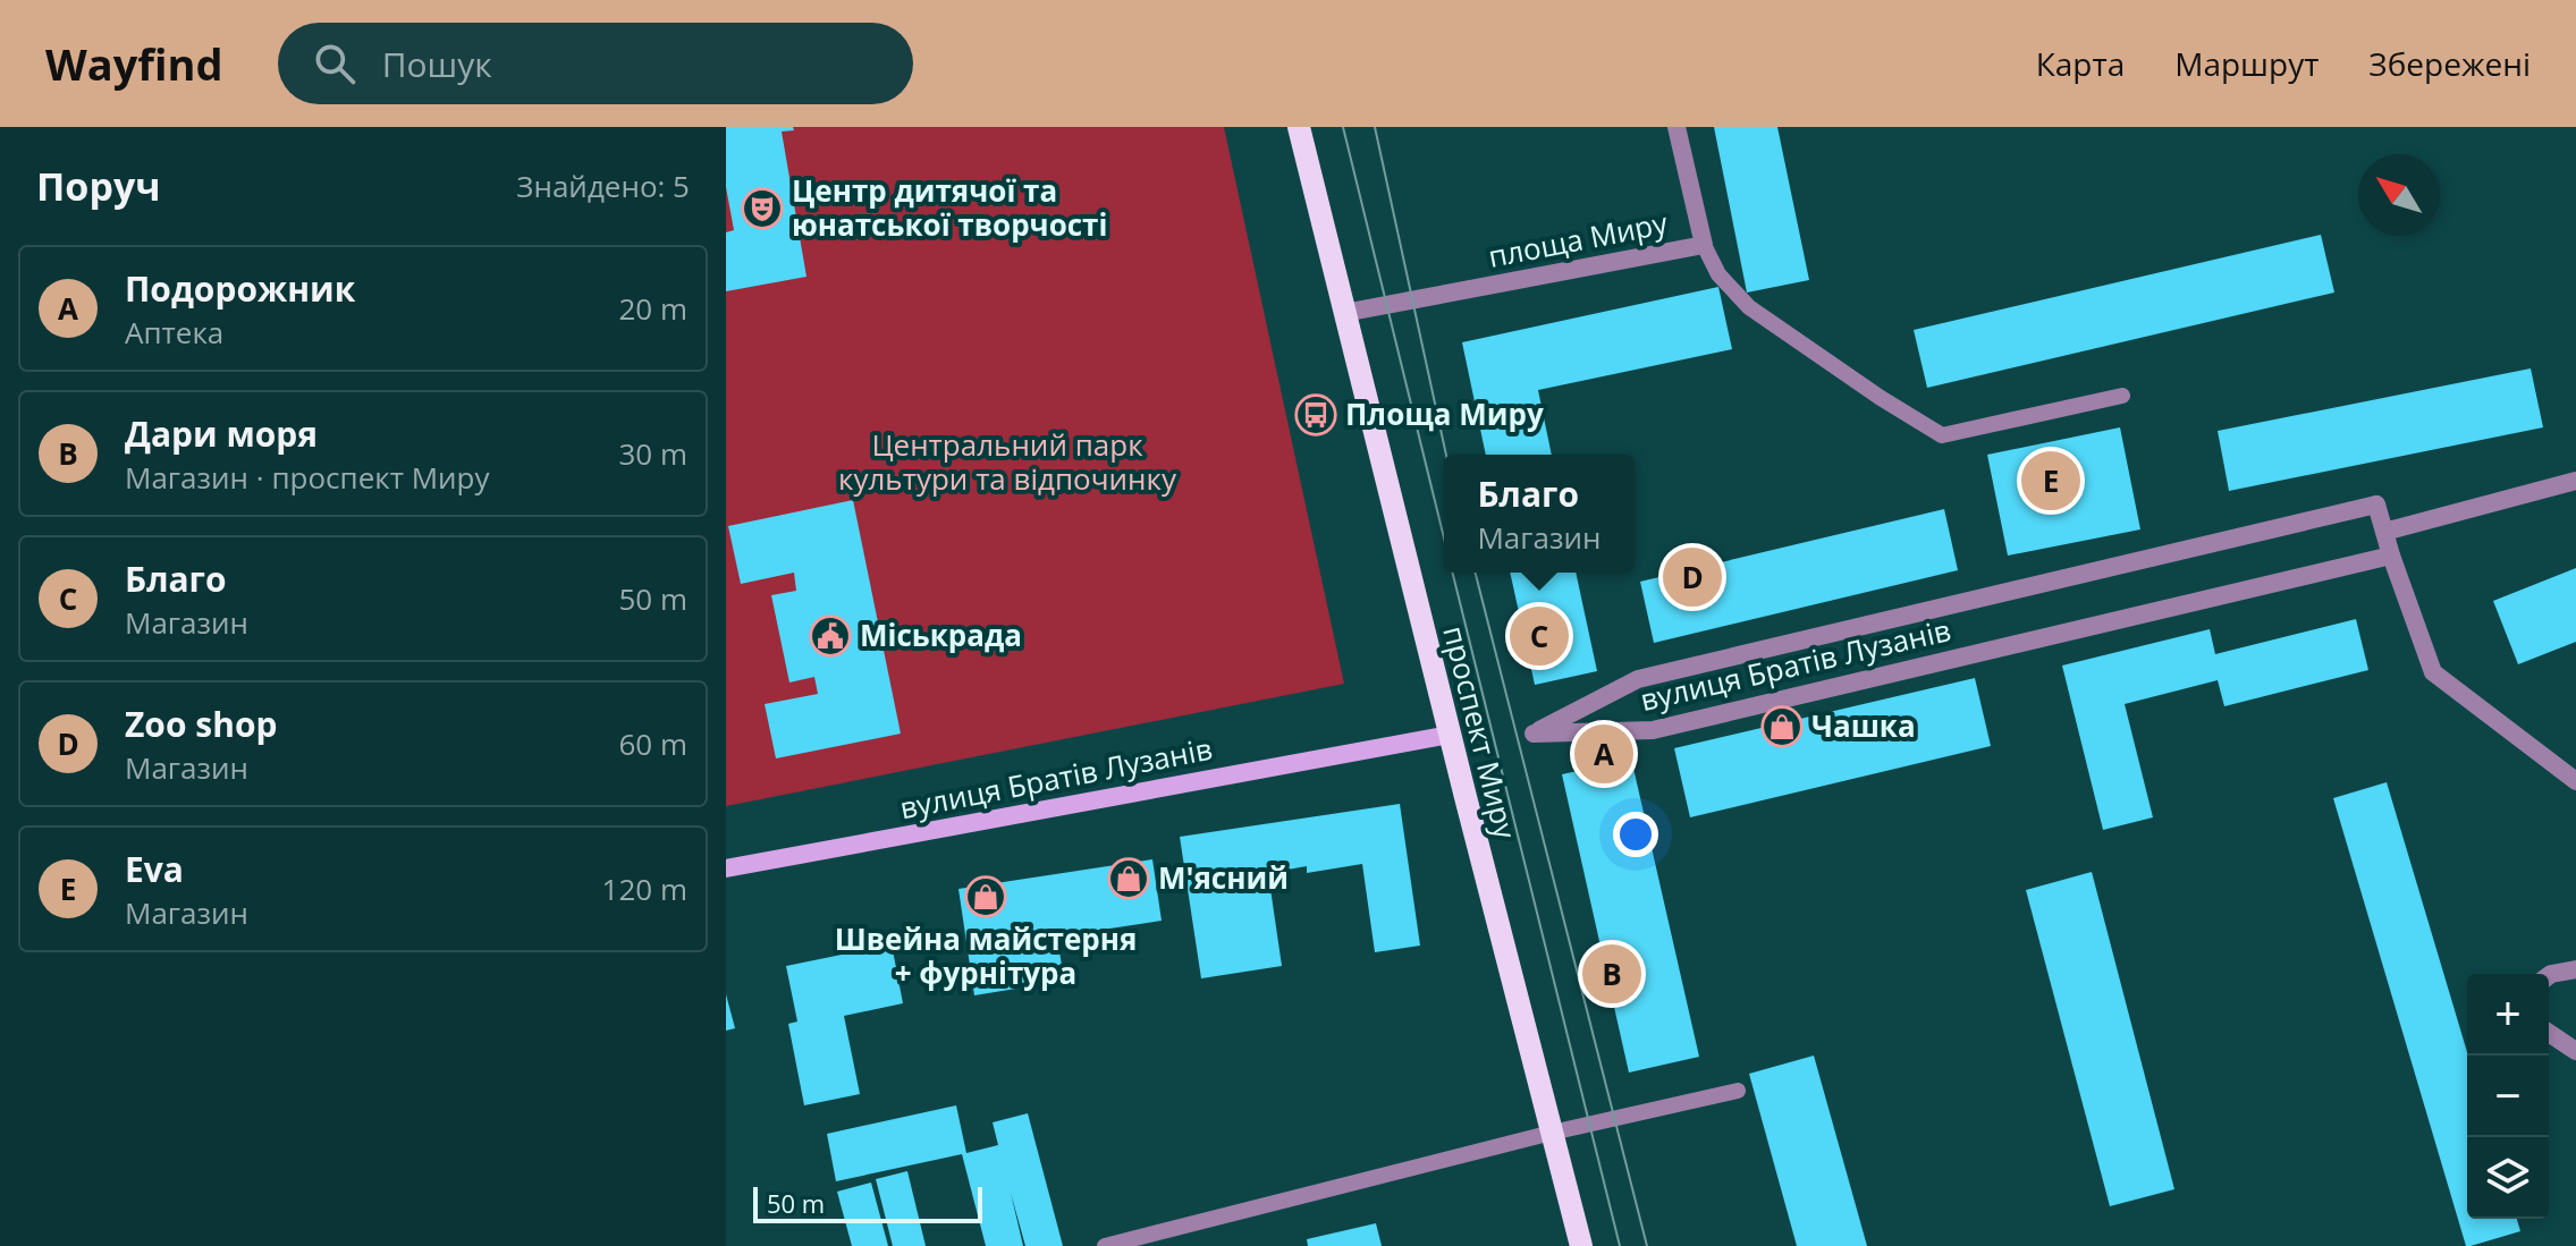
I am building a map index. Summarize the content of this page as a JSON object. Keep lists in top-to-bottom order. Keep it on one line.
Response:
{"streets":{"main road":["вулиця Братів Лузанів","проспект Миру"],"street":["площа Миру"]},"crossings":[["площа Миру","проспект Миру"],["вулиця Братів Лузанів","проспект Миру"]],"parks":["Центральний парк культури та відпочинку"],"places":{"theatre":["Центр дитячої та юнатської творчості"],"bus stop":["Площа Миру"],"public building":["Міськрада"],"shop":["Чашка","М'ясний","Швейна майстерня + фурнітура"]},"scale_bar":"50 m","north":"top left","page":{"header":"Wayfind","search":"Пошук","nav":["Карта","Маршрут","Збережені"],"heading":["Поруч","Знайдено: 5"],"list":[{"mark":"A","name":"Подорожник","note":"Аптека","value":"20 m"},{"mark":"B","name":"Дари моря","note":"Магазин · проспект Миру","value":"30 m"},{"mark":"C","name":"Благо","note":"Магазин","value":"50 m"},{"mark":"D","name":"Zoo shop","note":"Магазин","value":"60 m"},{"mark":"E","name":"Eva","note":"Магазин","value":"120 m"}],"pins":["E","D","C","A","B"],"popup":["Благо","Магазин"],"map_buttons":["+","−"],"scale":"50 m"}}
